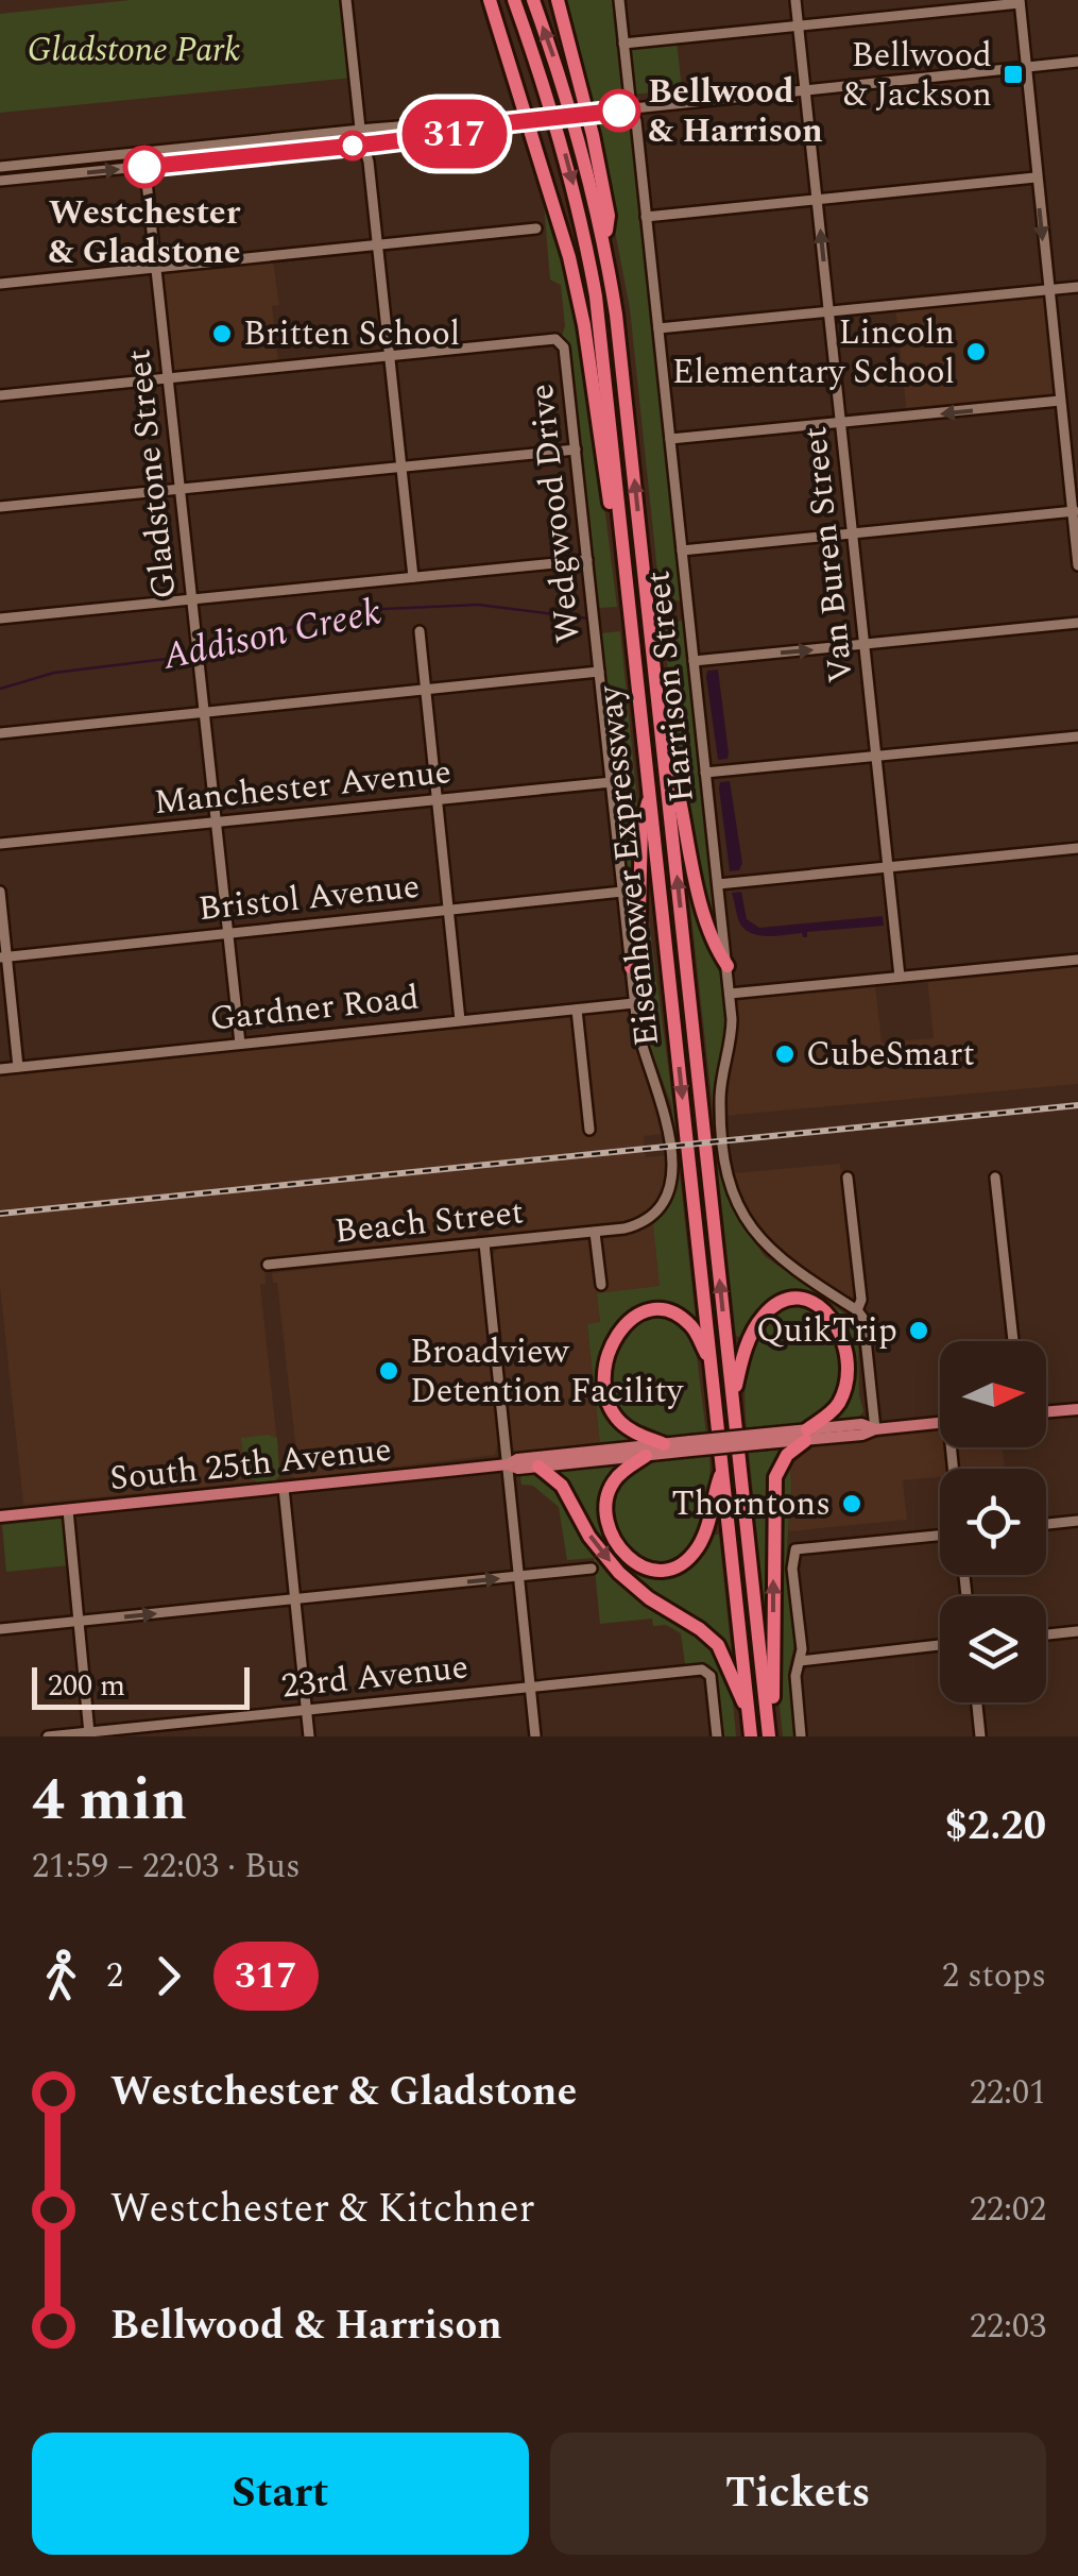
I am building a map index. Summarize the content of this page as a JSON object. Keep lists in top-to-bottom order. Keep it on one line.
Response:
{"streets":{"highway":["Eisenhower Expressway"],"main road":["South 25th Avenue"],"street":["Gladstone Street","Wedgwood Drive","Van Buren Street","Harrison Street","Manchester Avenue","Bristol Avenue","Gardner Road","Beach Street","23rd Avenue"]},"crossings":[["Gladstone Street","Manchester Avenue"],["Gladstone Street","Bristol Avenue"],["Gladstone Street","Gardner Road"],["Wedgwood Drive","Manchester Avenue"],["Wedgwood Drive","Bristol Avenue"],["Wedgwood Drive","Gardner Road"],["Wedgwood Drive","Beach Street"],["Gardner Road","Beach Street"]],"water":["Addison Creek"],"parks":["Gladstone Park"],"places":{"transit":["Bellwood & Jackson"],"other":["Bellwood & Harrison","Westchester & Gladstone","Britten School","Lincoln Elementary School","CubeSmart","QuikTrip","Broadview Detention Facility","Thorntons"]},"lines":["bus line 317"],"scale_bar":"200 m","north":"right","page":{"on_map":"317","scale":"200 m","heading":["4 min","21:59 – 22:03 · Bus","$2.20"],"legs":["2","317","2 stops"],"list":[{"name":"Westchester & Gladstone","value":"22:01"},{"name":"Westchester & Kitchner","value":"22:02"},{"name":"Bellwood & Harrison","value":"22:03"}],"buttons":["Start","Tickets"]}}
